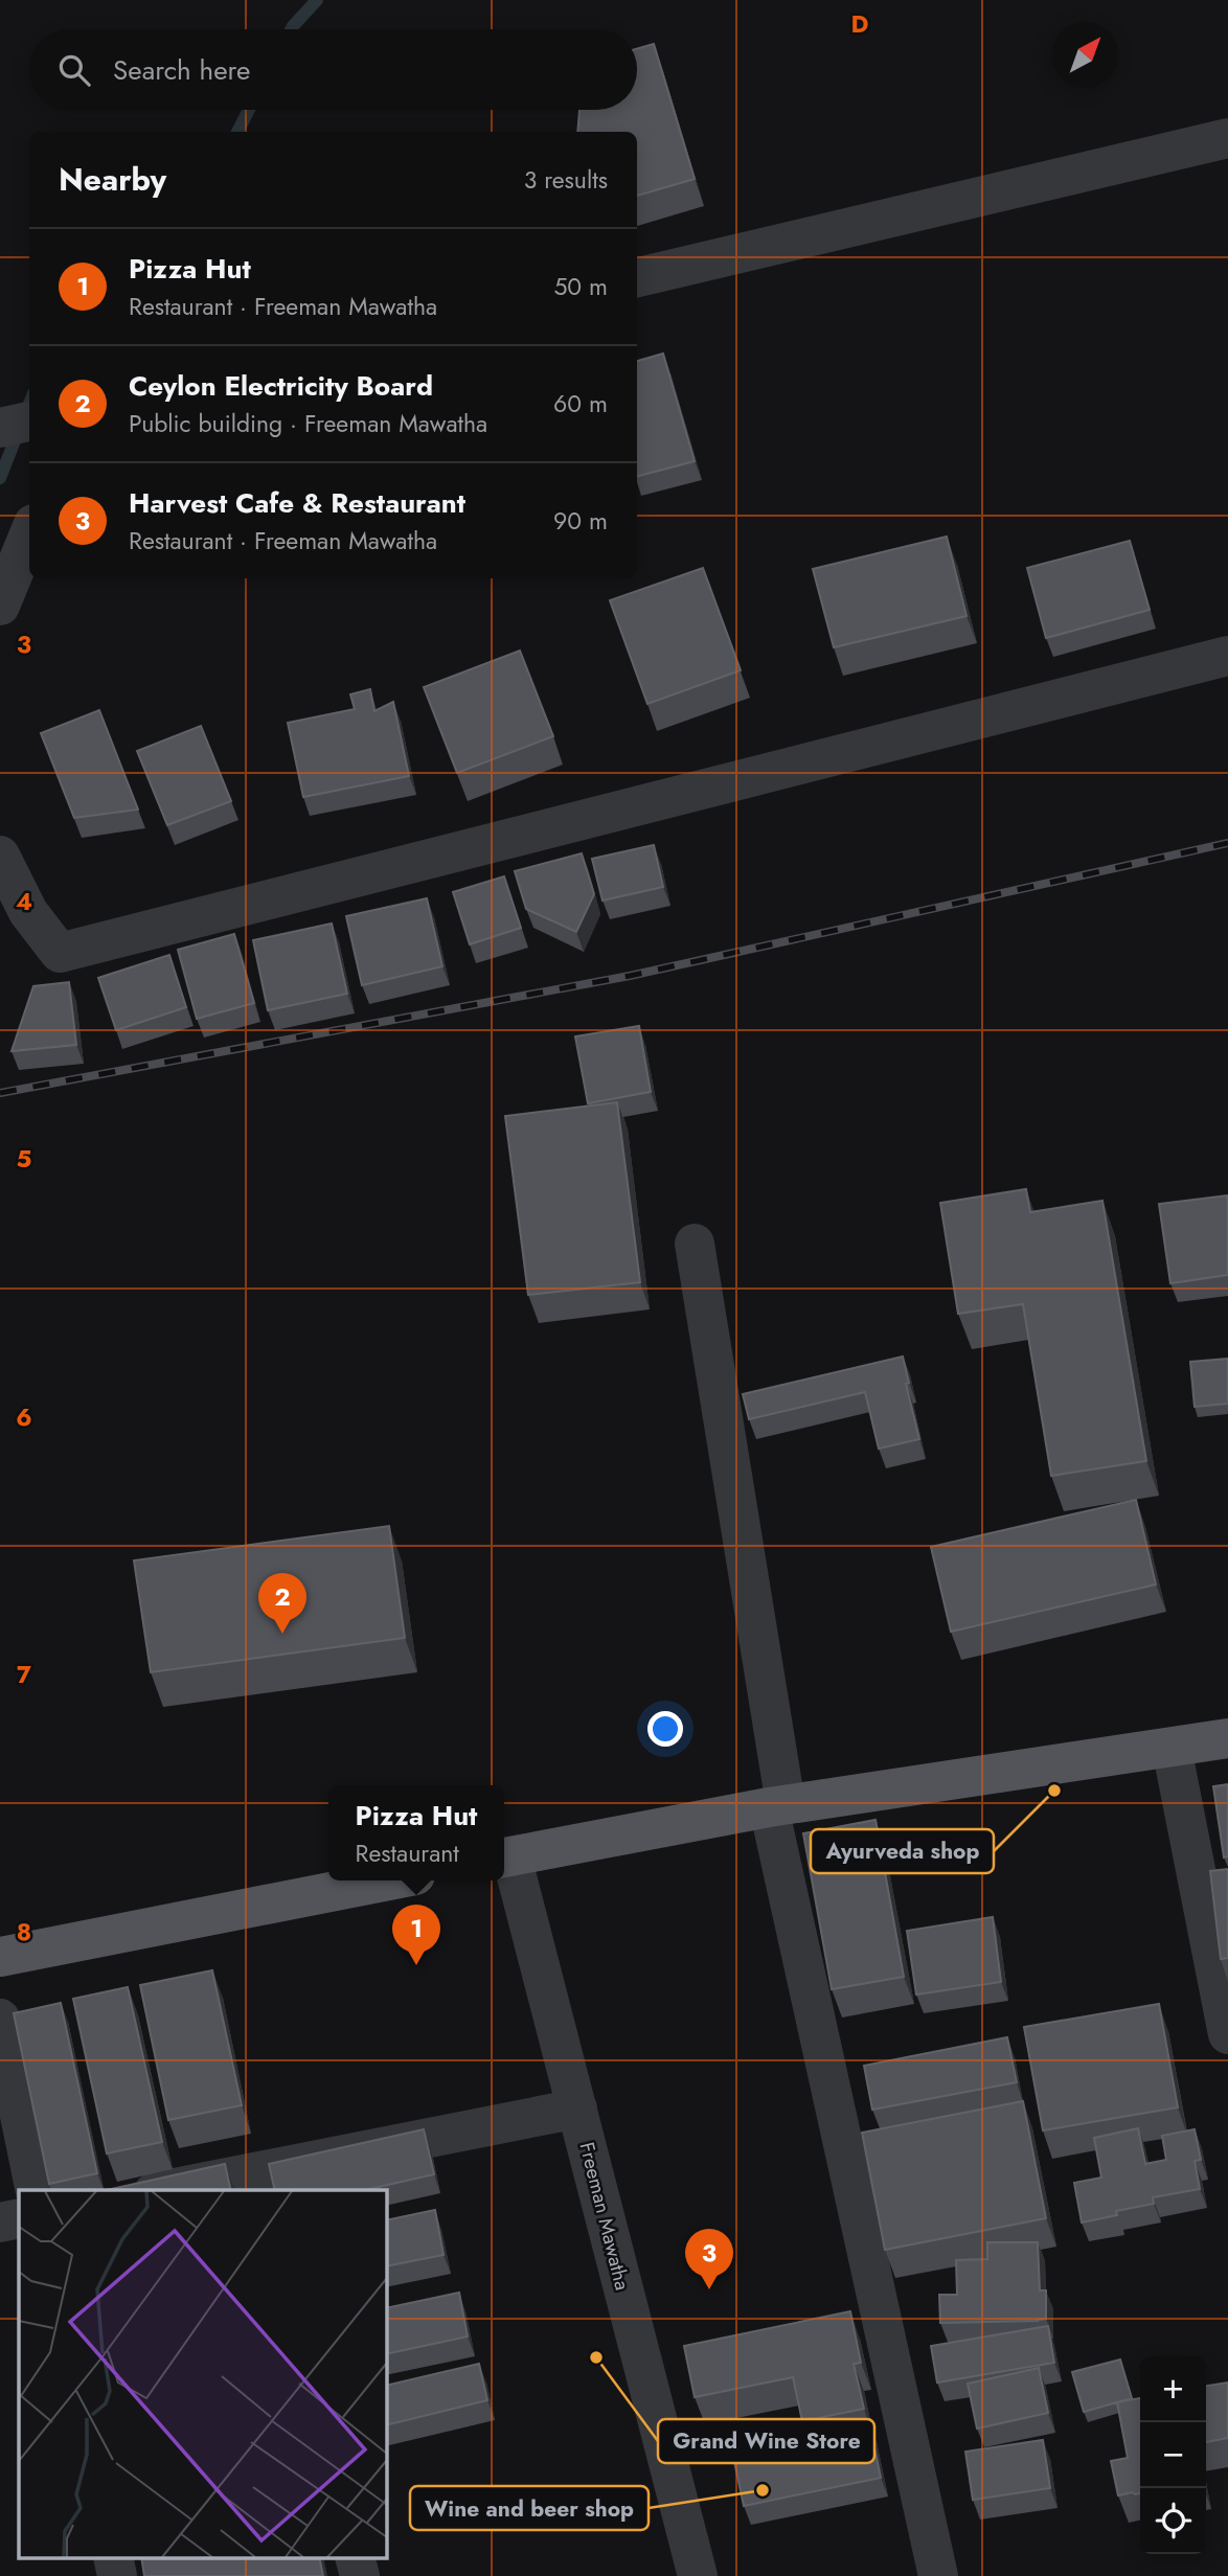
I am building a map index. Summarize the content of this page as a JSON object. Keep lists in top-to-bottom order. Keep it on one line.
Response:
{"streets":{"street":["Freeman Mawatha"]},"places":["Ayurveda shop","Grand Wine Store","Wine and beer shop"],"north":"top right","page":{"search":"Search here","heading":["Nearby","3 results"],"list":[{"mark":"1","name":"Pizza Hut","note":"Restaurant · Freeman Mawatha","value":"50 m"},{"mark":"2","name":"Ceylon Electricity Board","note":"Public building · Freeman Mawatha","value":"60 m"},{"mark":"3","name":"Harvest Cafe & Restaurant","note":"Restaurant · Freeman Mawatha","value":"90 m"}],"pins":["2","1","3"],"popup":["Pizza Hut","Restaurant"],"map_buttons":["+","−"]},"grid":{"columns":["D"],"rows":["3","4","5","6","7","8"]}}
